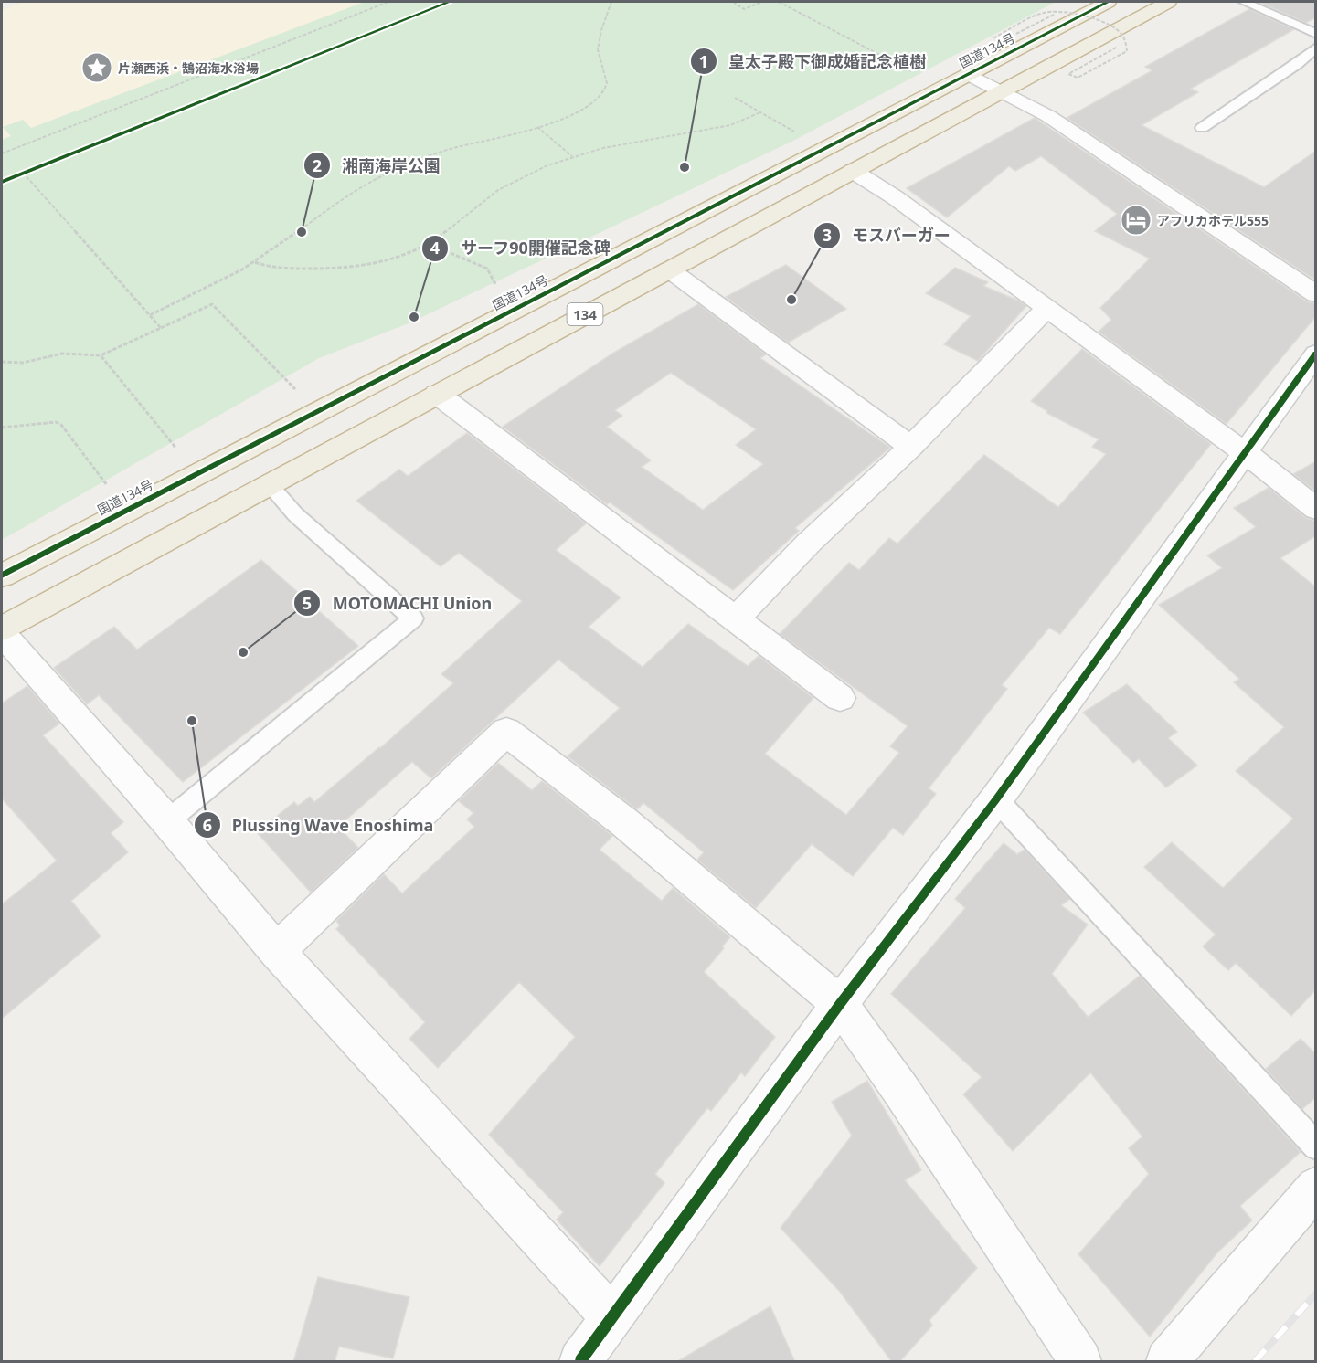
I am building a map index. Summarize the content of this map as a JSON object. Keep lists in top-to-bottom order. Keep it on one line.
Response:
{"streets":{"highway":["国道134号","134"]},"places":{"place":["片瀬西浜・鵠沼海水浴場"],"other":["皇太子殿下御成婚記念植樹","湘南海岸公園","モスバーガー","サーフ90開催記念碑","MOTOMACHI Union","Plussing Wave Enoshima"],"hotel":["アフリカホテル555"]}}
